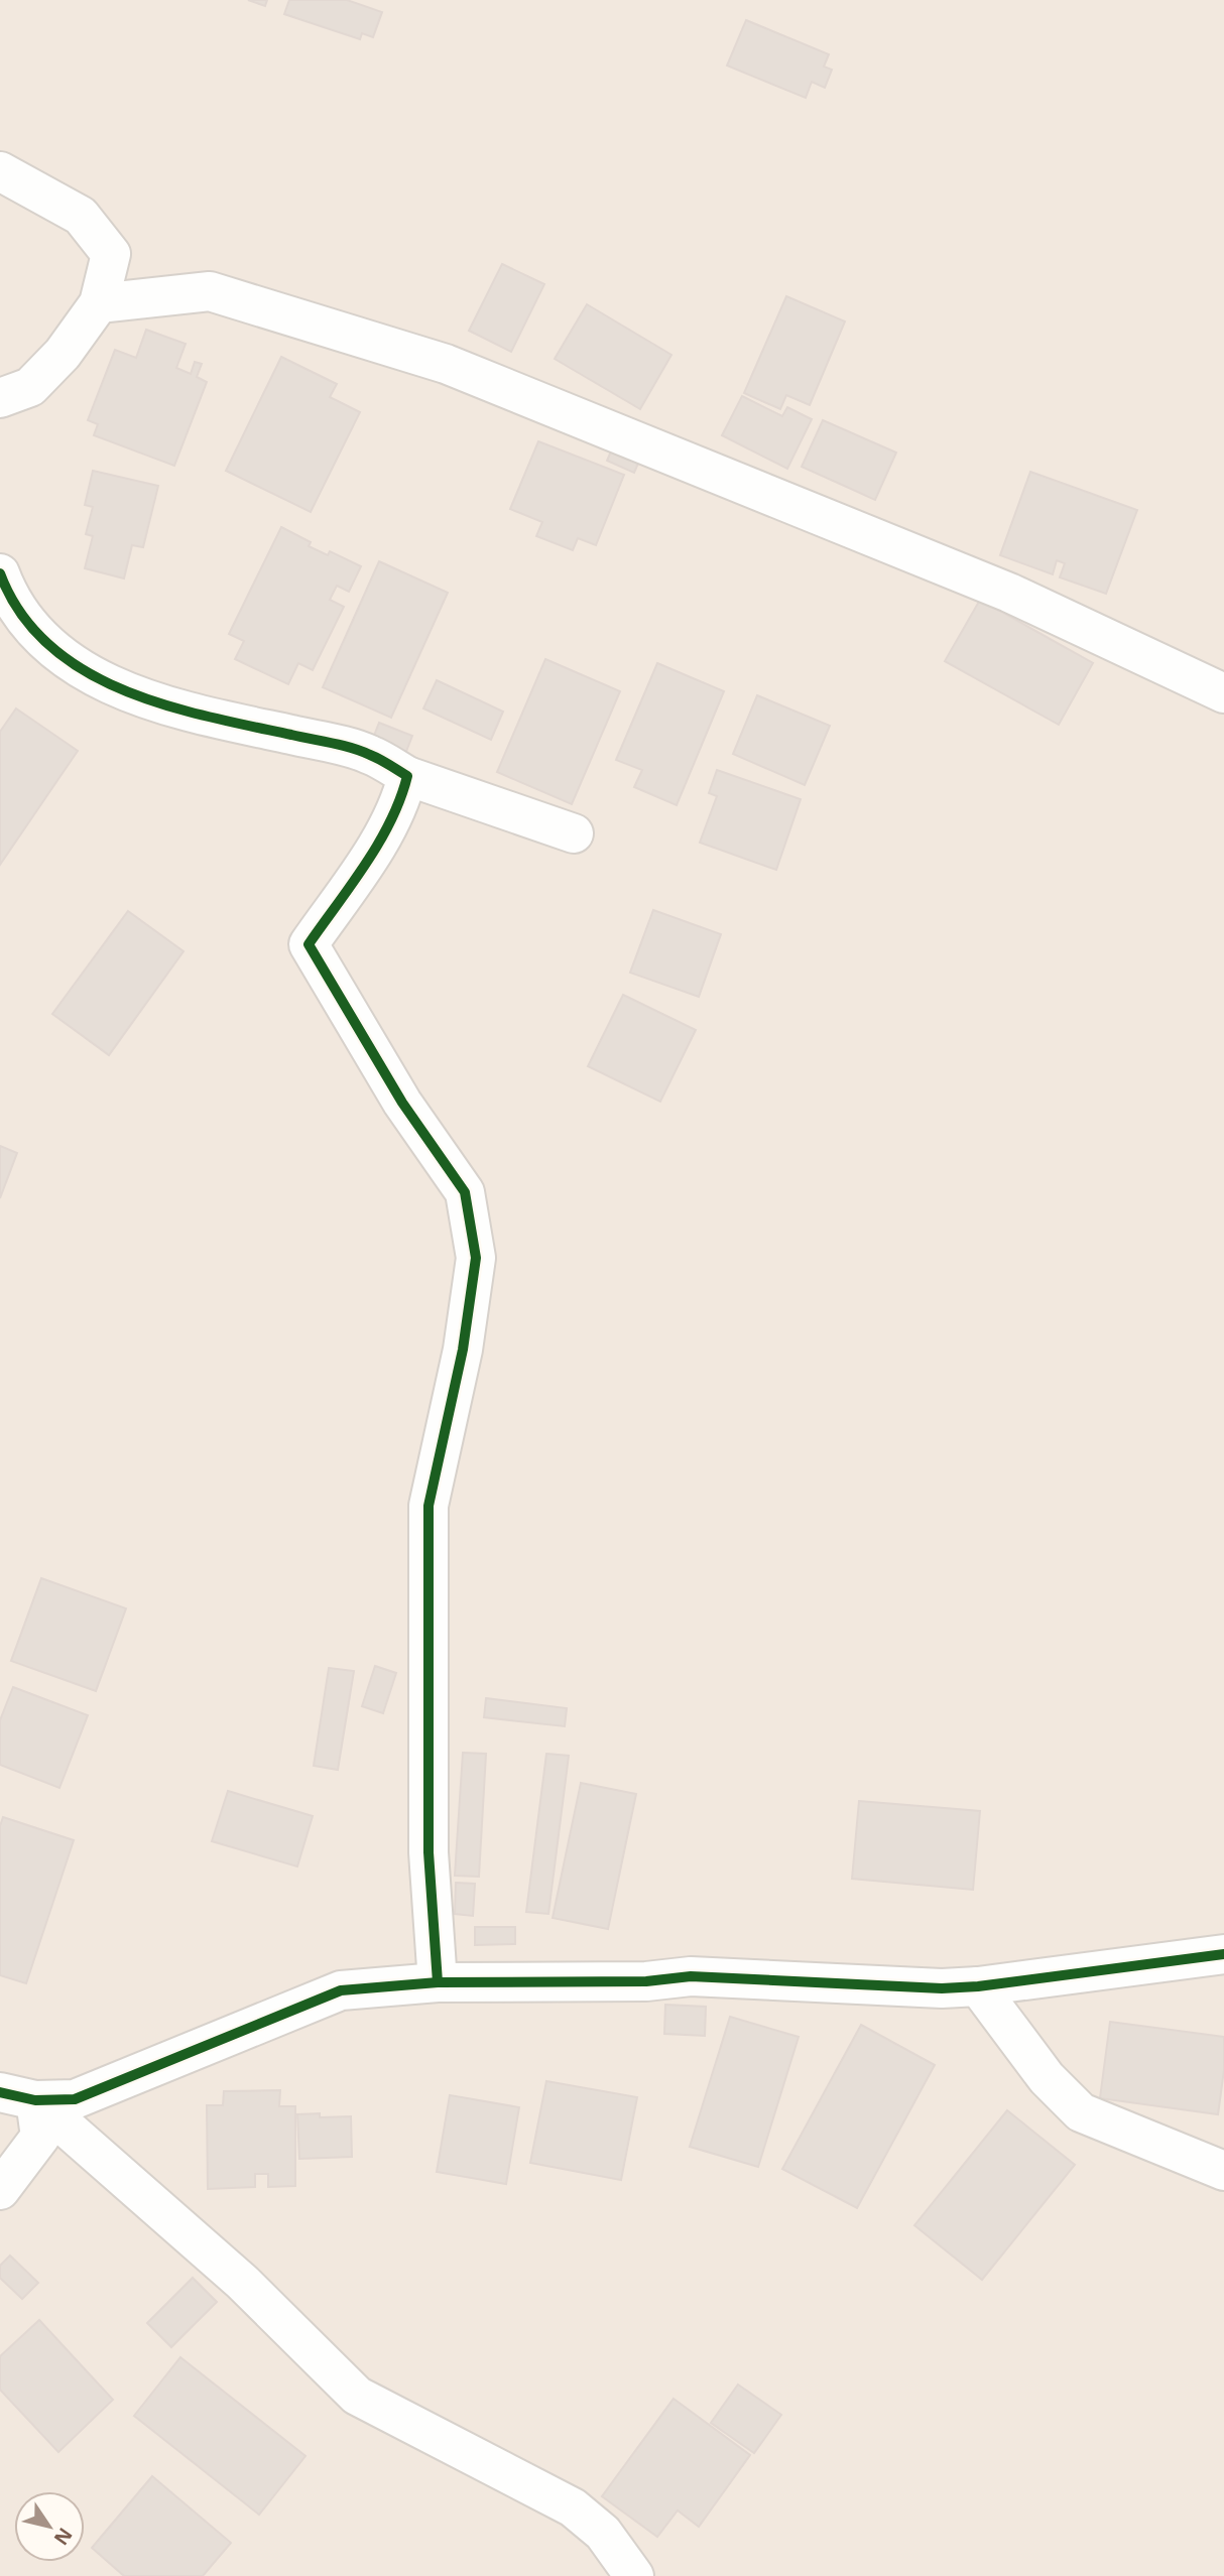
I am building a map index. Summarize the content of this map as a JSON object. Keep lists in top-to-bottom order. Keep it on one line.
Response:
{"north":"bottom right"}
